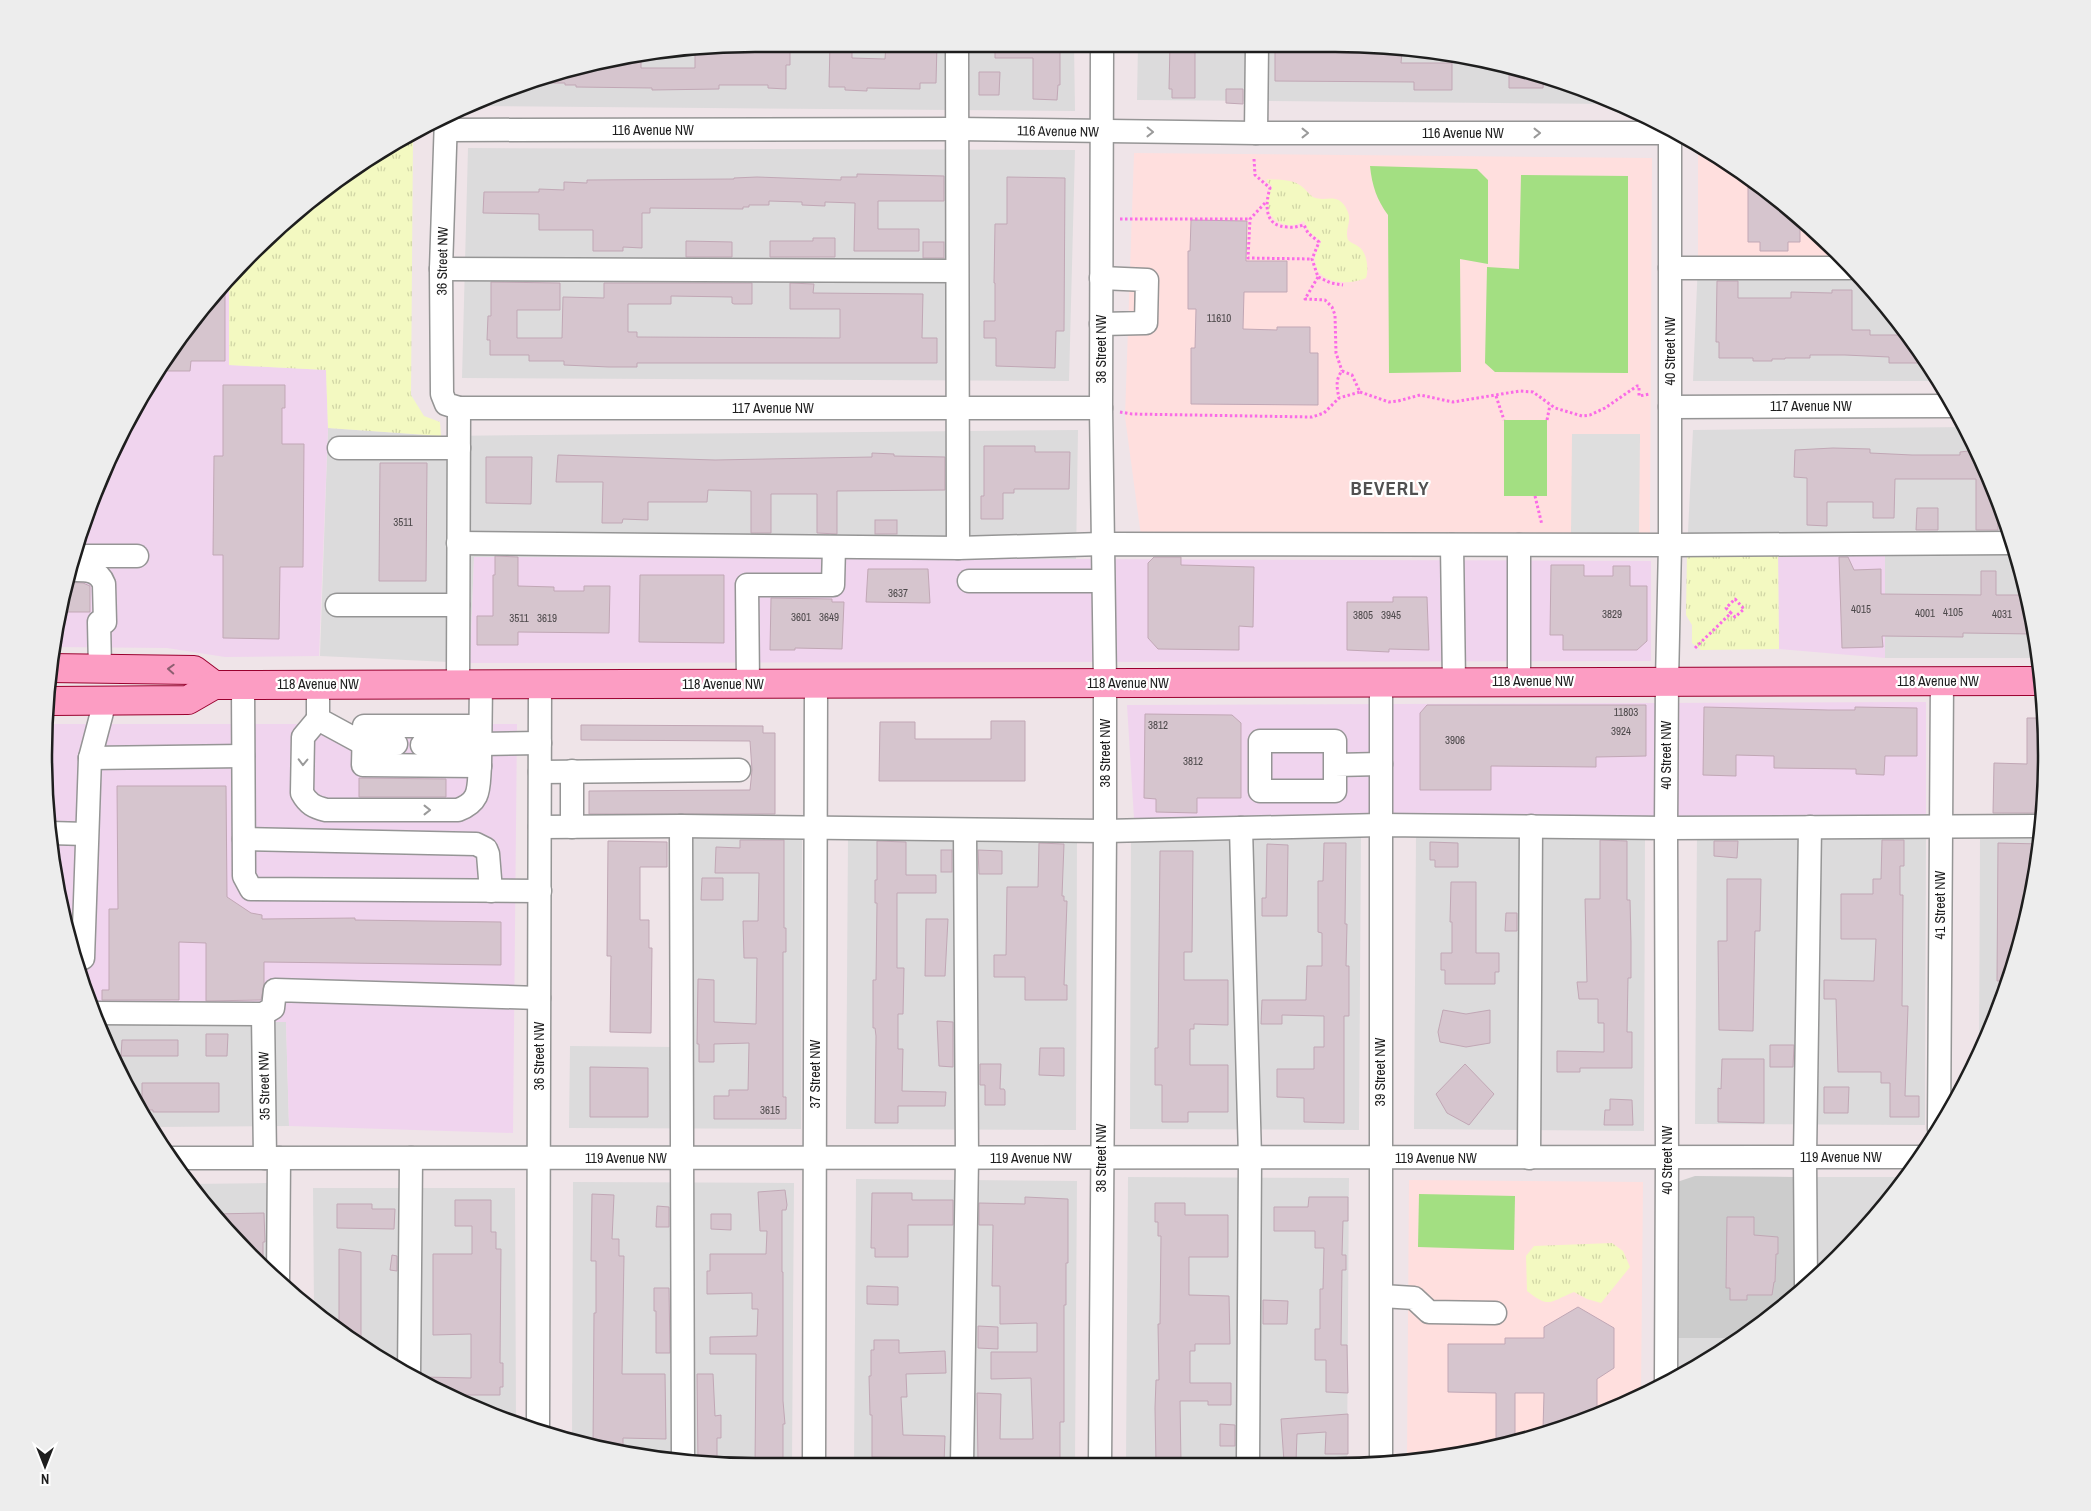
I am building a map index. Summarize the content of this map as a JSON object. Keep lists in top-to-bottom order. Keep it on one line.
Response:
{"streets":{"main road":["118 Avenue NW"],"street":["116 Avenue NW","36 Street NW","38 Street NW","40 Street NW","117 Avenue NW","41 Street NW","39 Street NW","37 Street NW","35 Street NW","119 Avenue NW"]},"crossings":[["116 Avenue NW","38 Street NW"],["36 Street NW","117 Avenue NW"],["36 Street NW","118 Avenue NW"],["36 Street NW","119 Avenue NW"],["38 Street NW","117 Avenue NW"],["38 Street NW","118 Avenue NW"],["38 Street NW","119 Avenue NW"],["40 Street NW","117 Avenue NW"],["40 Street NW","118 Avenue NW"],["40 Street NW","119 Avenue NW"],["118 Avenue NW","41 Street NW"],["118 Avenue NW","39 Street NW"],["118 Avenue NW","37 Street NW"],["39 Street NW","119 Avenue NW"],["37 Street NW","119 Avenue NW"],["35 Street NW","119 Avenue NW"]],"one_way":["116 Avenue NW"],"districts":["BEVERLY"],"house_numbers":["11610","3511","3637","4015","4105","4001","3829","4031","3805","3945","3601","3649","3511","3619","11803","3812","3924","3906","3812","3615"],"north":"bottom"}
